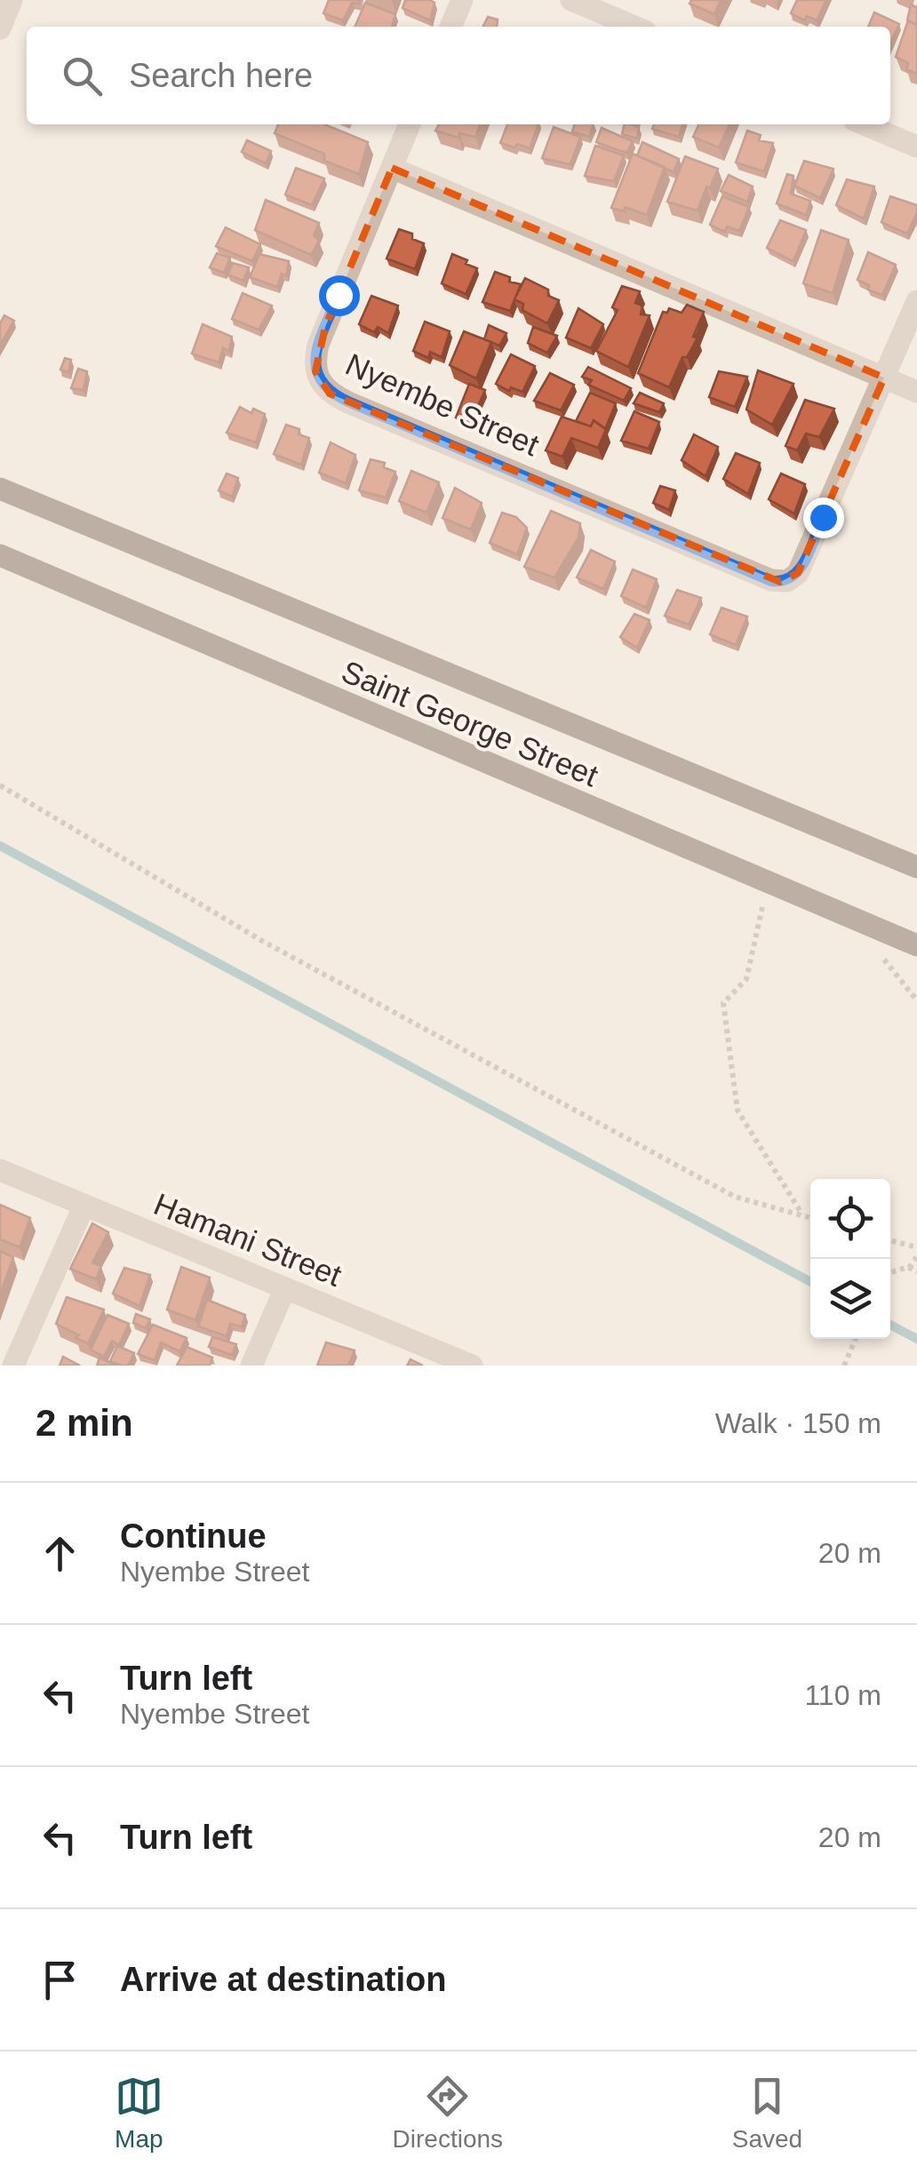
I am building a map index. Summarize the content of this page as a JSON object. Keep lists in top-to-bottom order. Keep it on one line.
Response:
{"streets":{"main road":["Saint George Street"],"street":["Nyembe Street","Hamani Street"]},"page":{"search":"Search here","heading":["2 min","Walk · 150 m"],"list":[["Continue","Nyembe Street","20 m"],["Turn left","Nyembe Street","110 m"],["Turn left","20 m"],"Arrive at destination"],"nav":["Map","Directions","Saved"]}}
